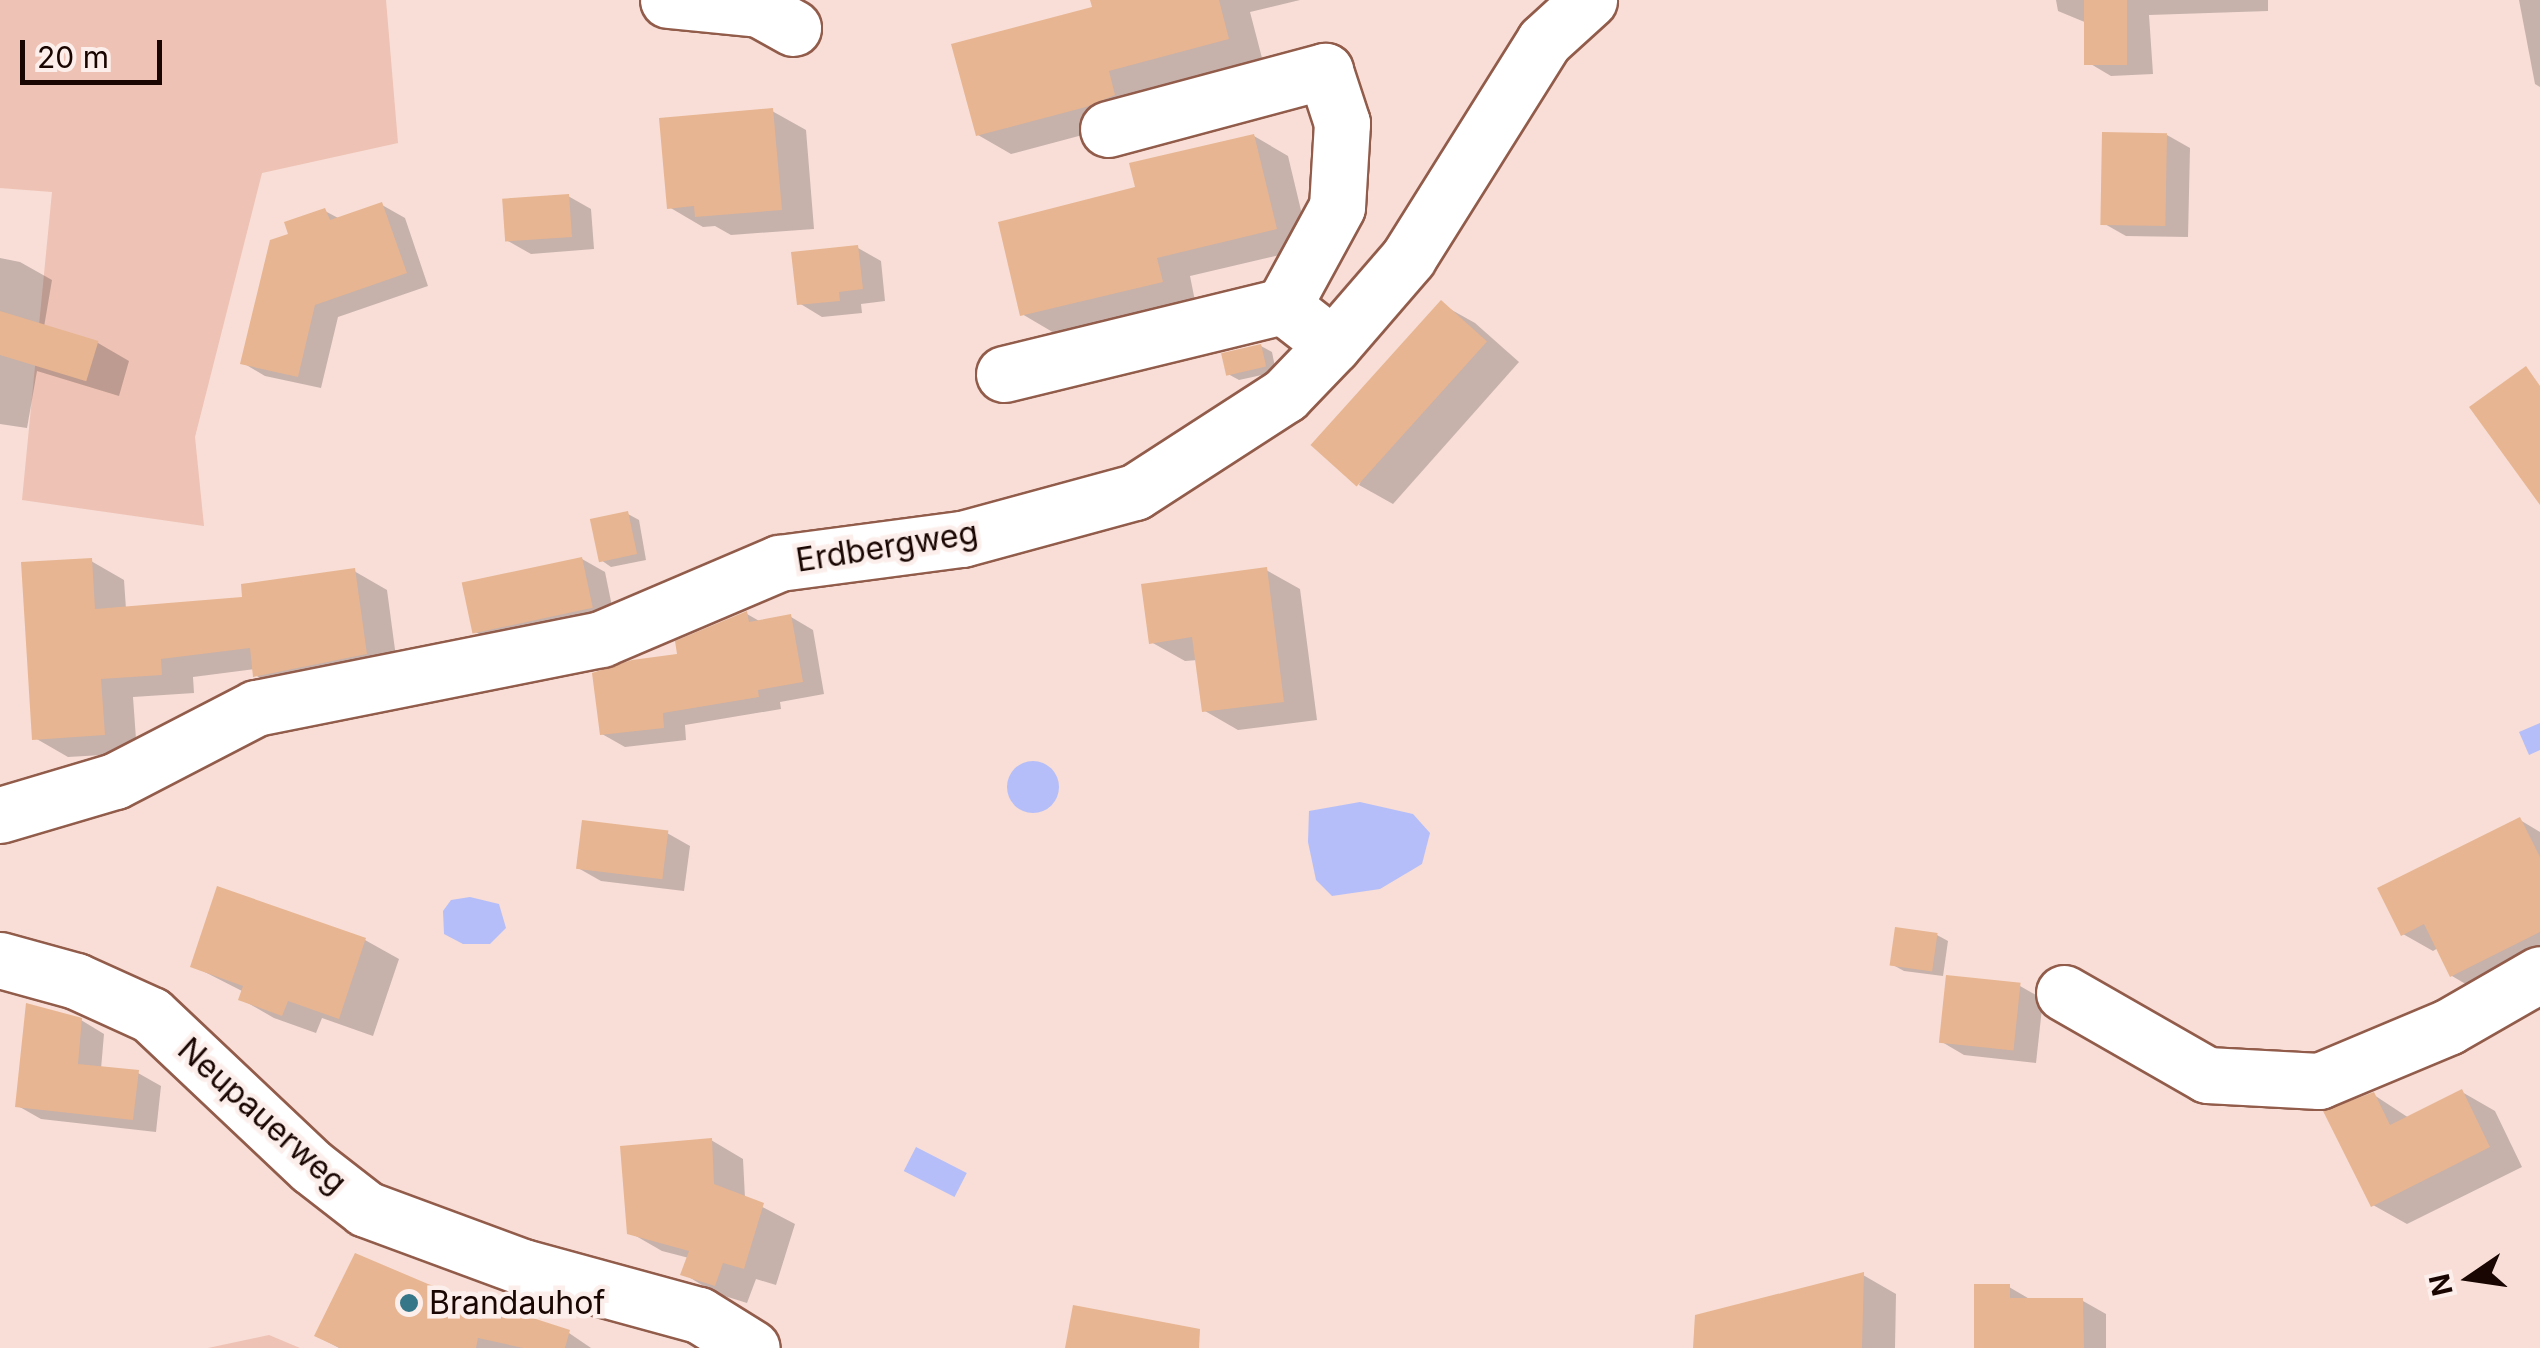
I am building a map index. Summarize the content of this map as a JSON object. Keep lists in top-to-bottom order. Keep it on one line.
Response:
{"streets":{"street":["Erdbergweg","Neupauerweg"]},"places":["Brandauhof"],"scale_bar":"20 m","north":"left"}
